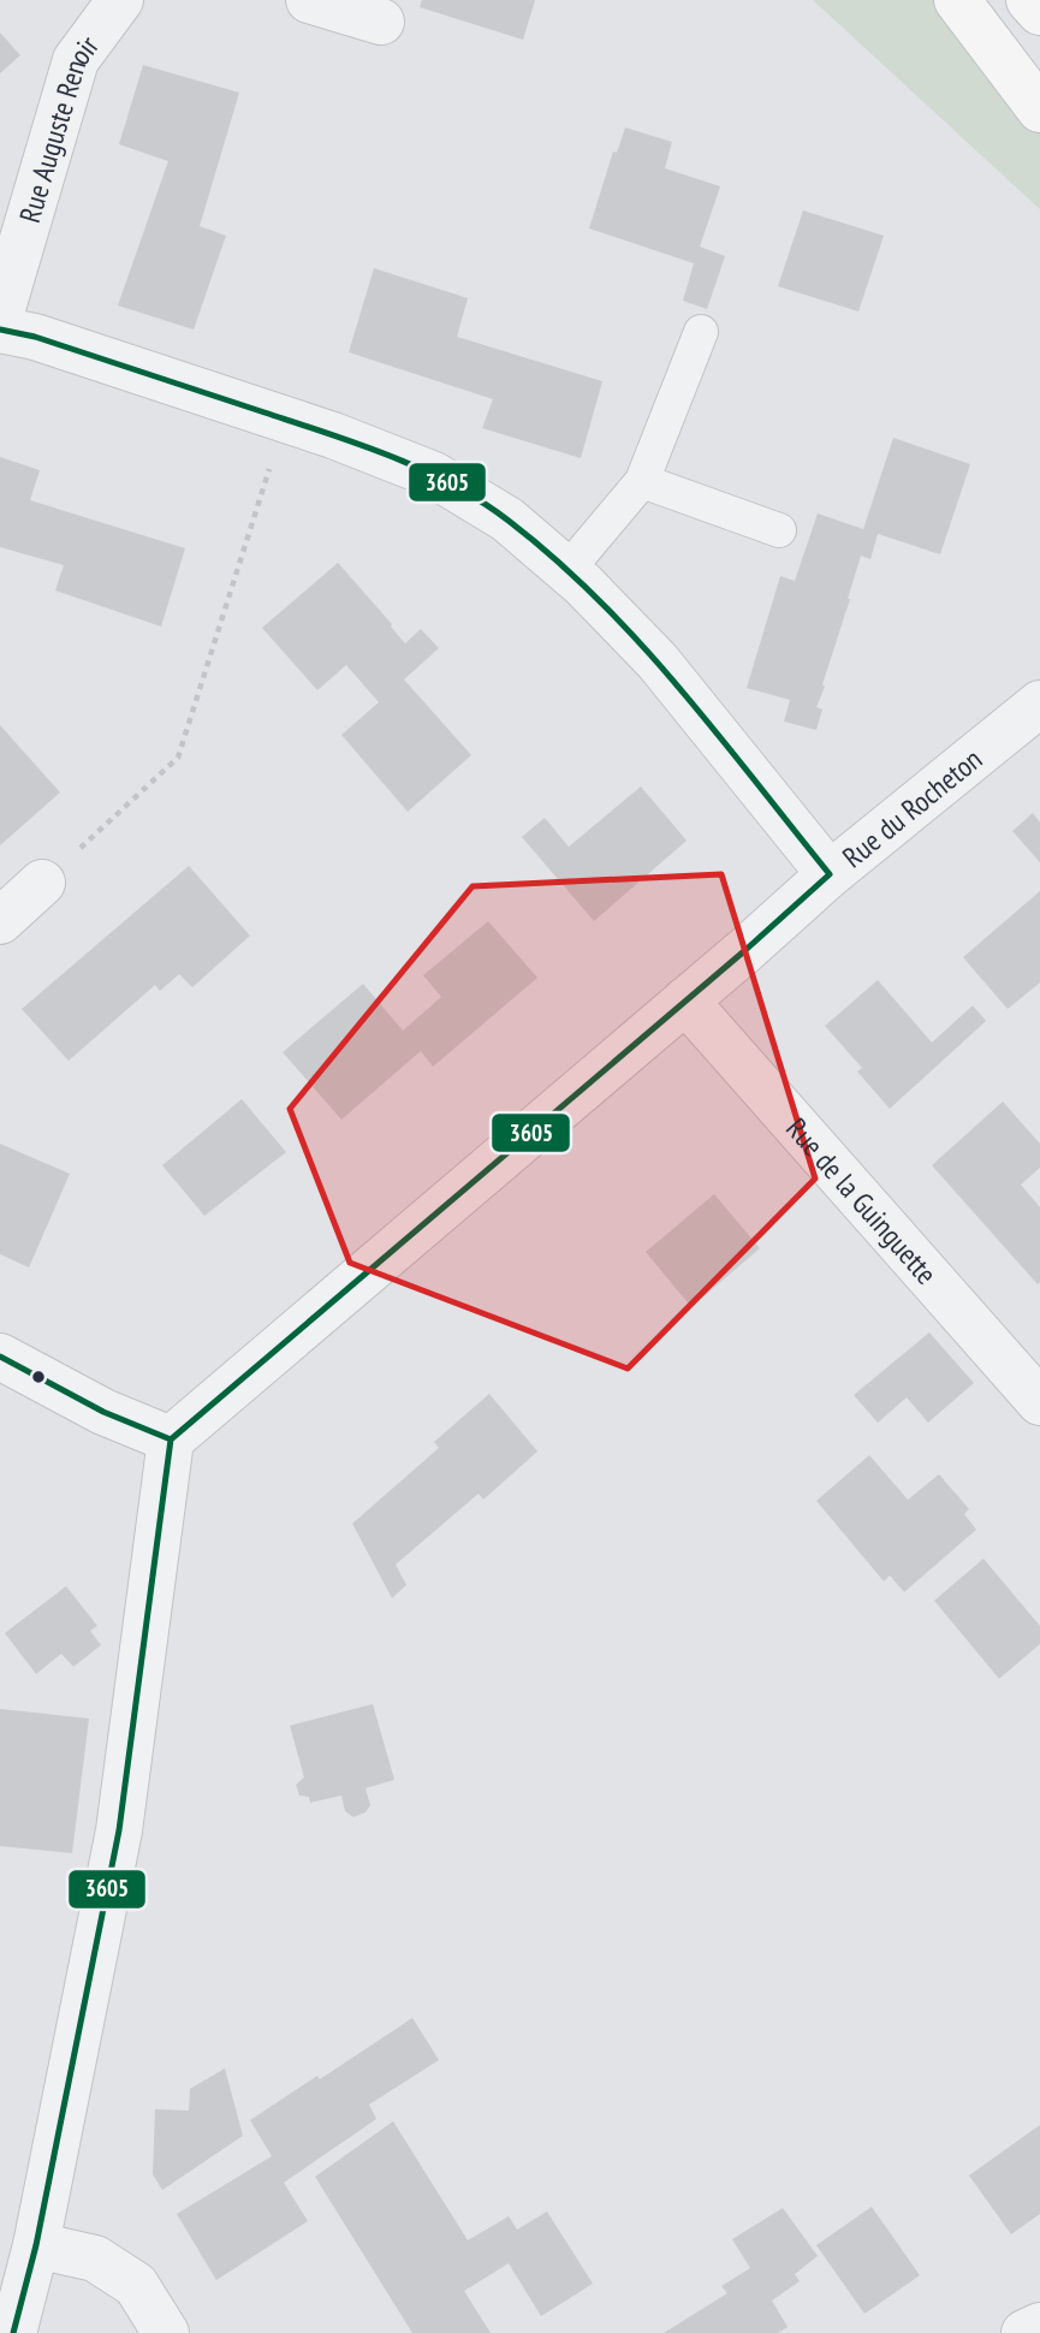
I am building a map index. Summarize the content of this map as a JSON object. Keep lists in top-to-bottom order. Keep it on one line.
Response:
{"streets":{"street":["Rue Auguste Renoir","Rue du Rocheton","Rue de la Guinguette"]},"crossings":[["Rue du Rocheton","Rue de la Guinguette"]],"lines":["transit line 3605"]}
